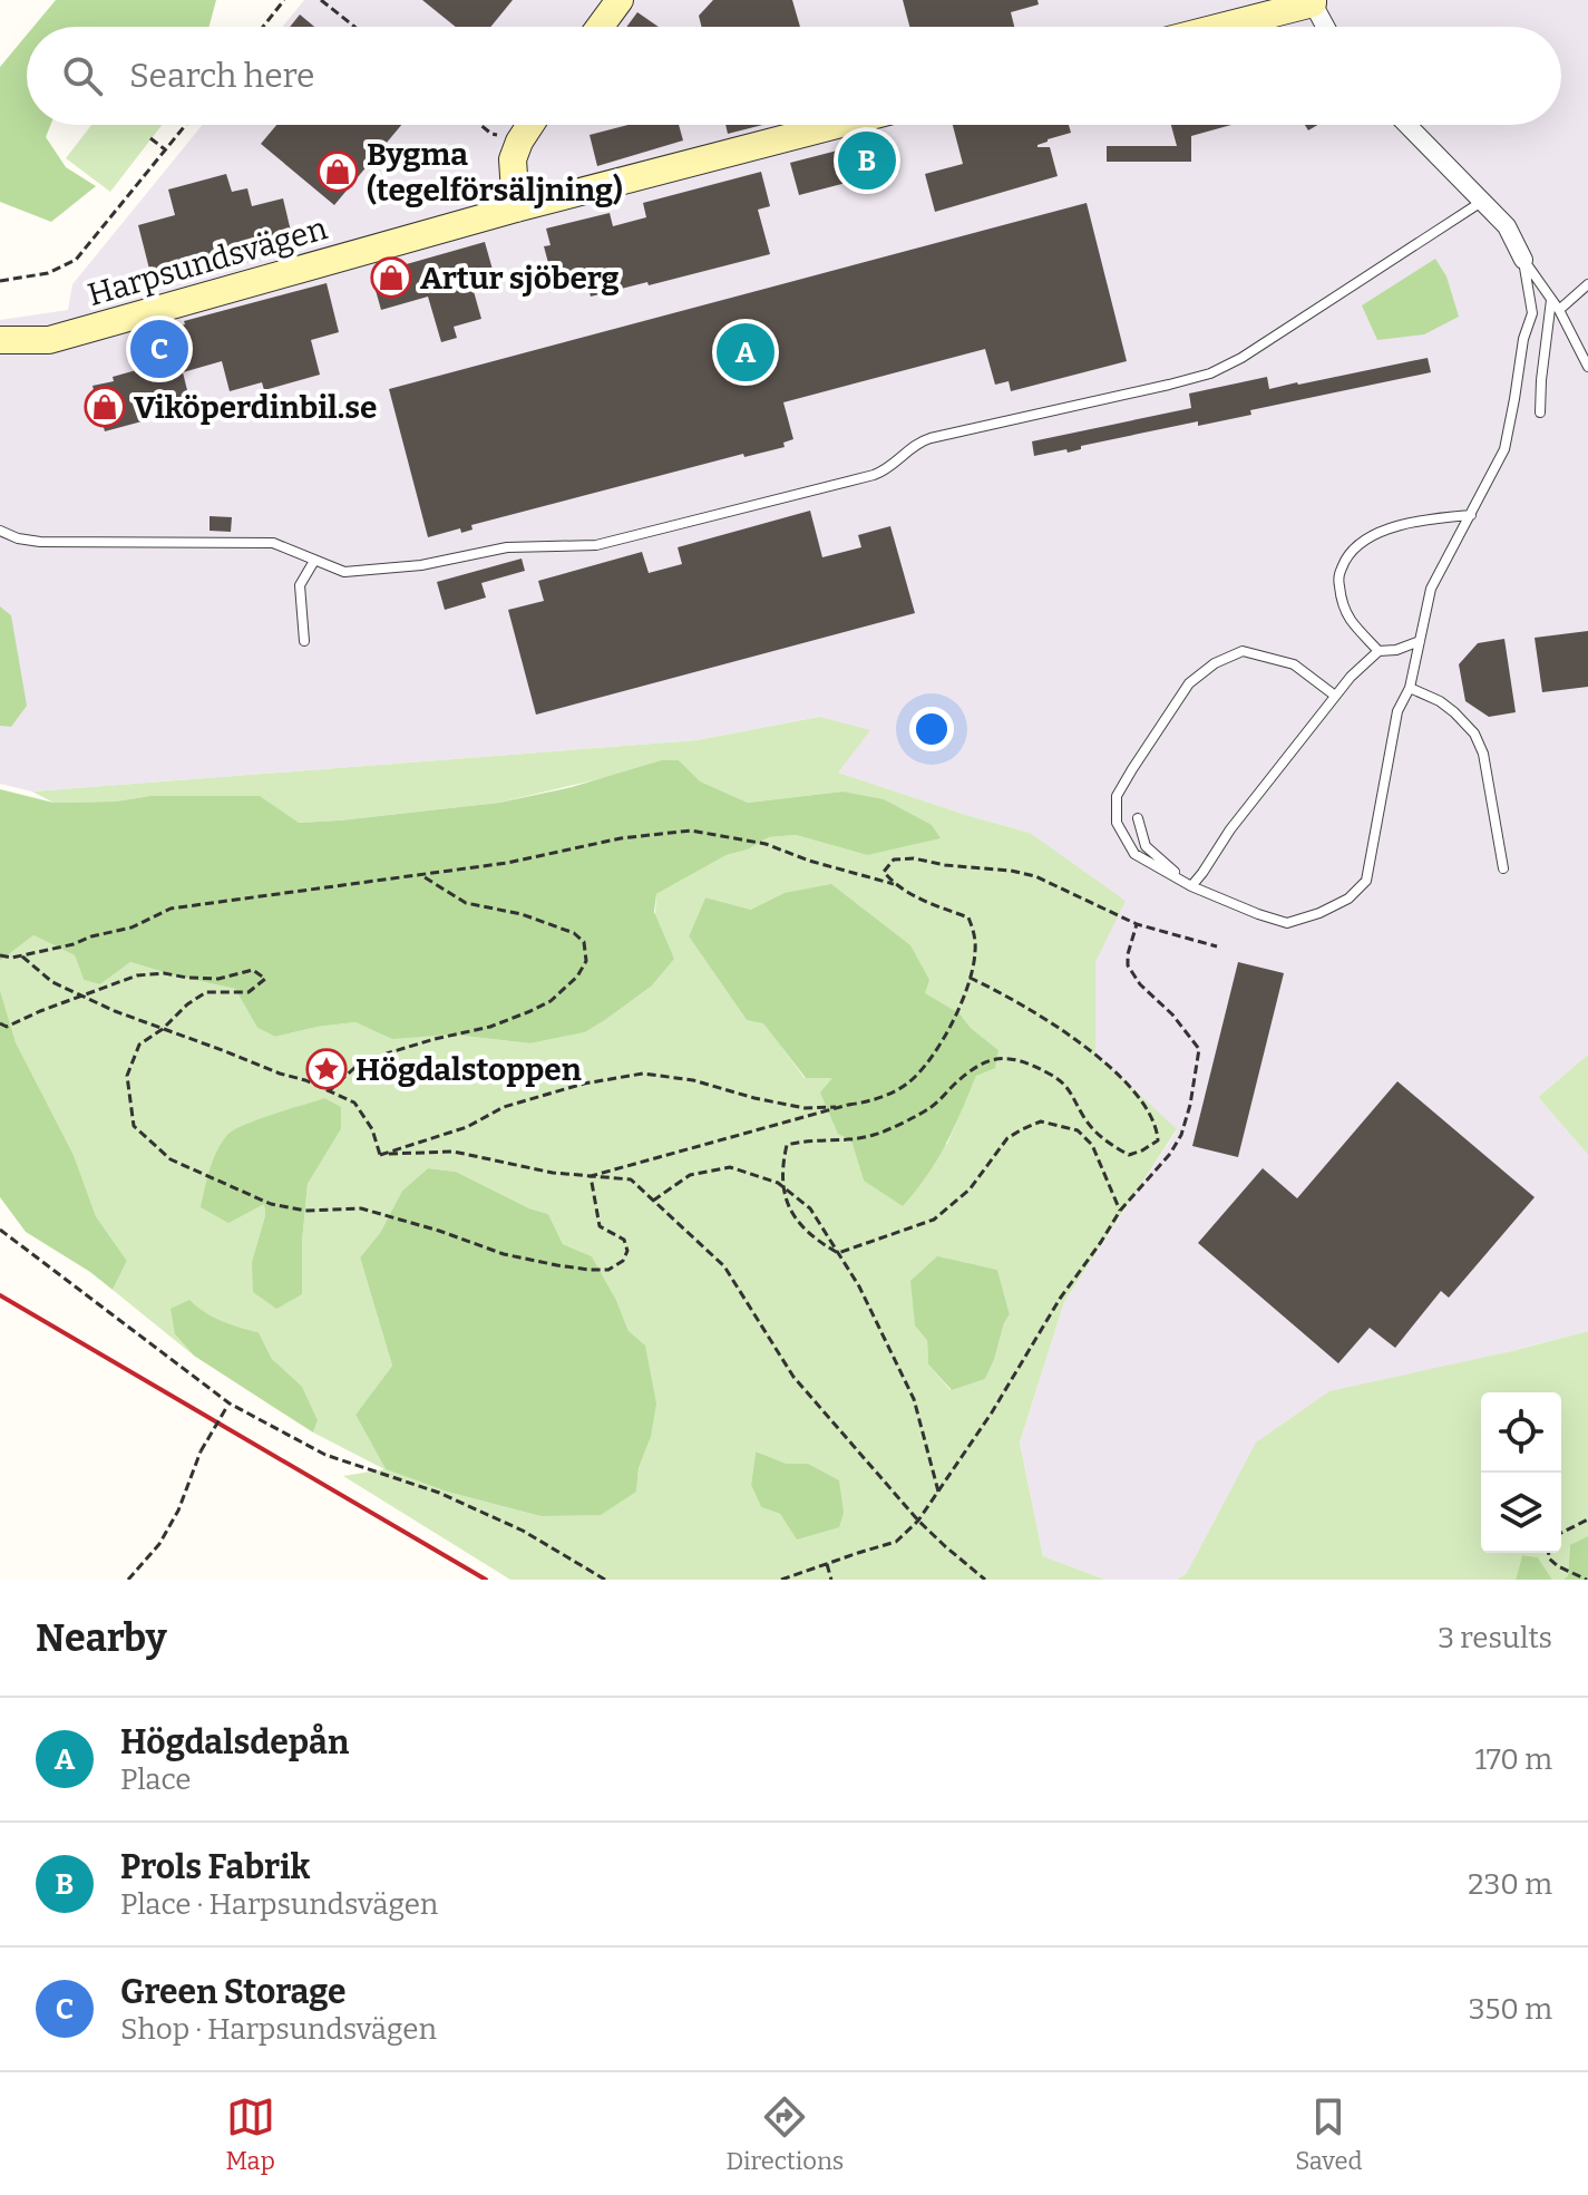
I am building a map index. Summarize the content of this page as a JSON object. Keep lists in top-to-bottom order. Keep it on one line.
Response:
{"streets":{"street":["Harpsundsvägen"]},"places":{"shop":["Bygma (tegelförsäljning)","Artur sjöberg","Viköperdinbil.se"],"place":["Högdalstoppen"]},"page":{"search":"Search here","pins":["B","C","A"],"heading":["Nearby","3 results"],"list":[{"mark":"A","name":"Högdalsdepån","note":"Place","value":"170 m"},{"mark":"B","name":"Prols Fabrik","note":"Place · Harpsundsvägen","value":"230 m"},{"mark":"C","name":"Green Storage","note":"Shop · Harpsundsvägen","value":"350 m"}],"nav":["Map","Directions","Saved"]}}
